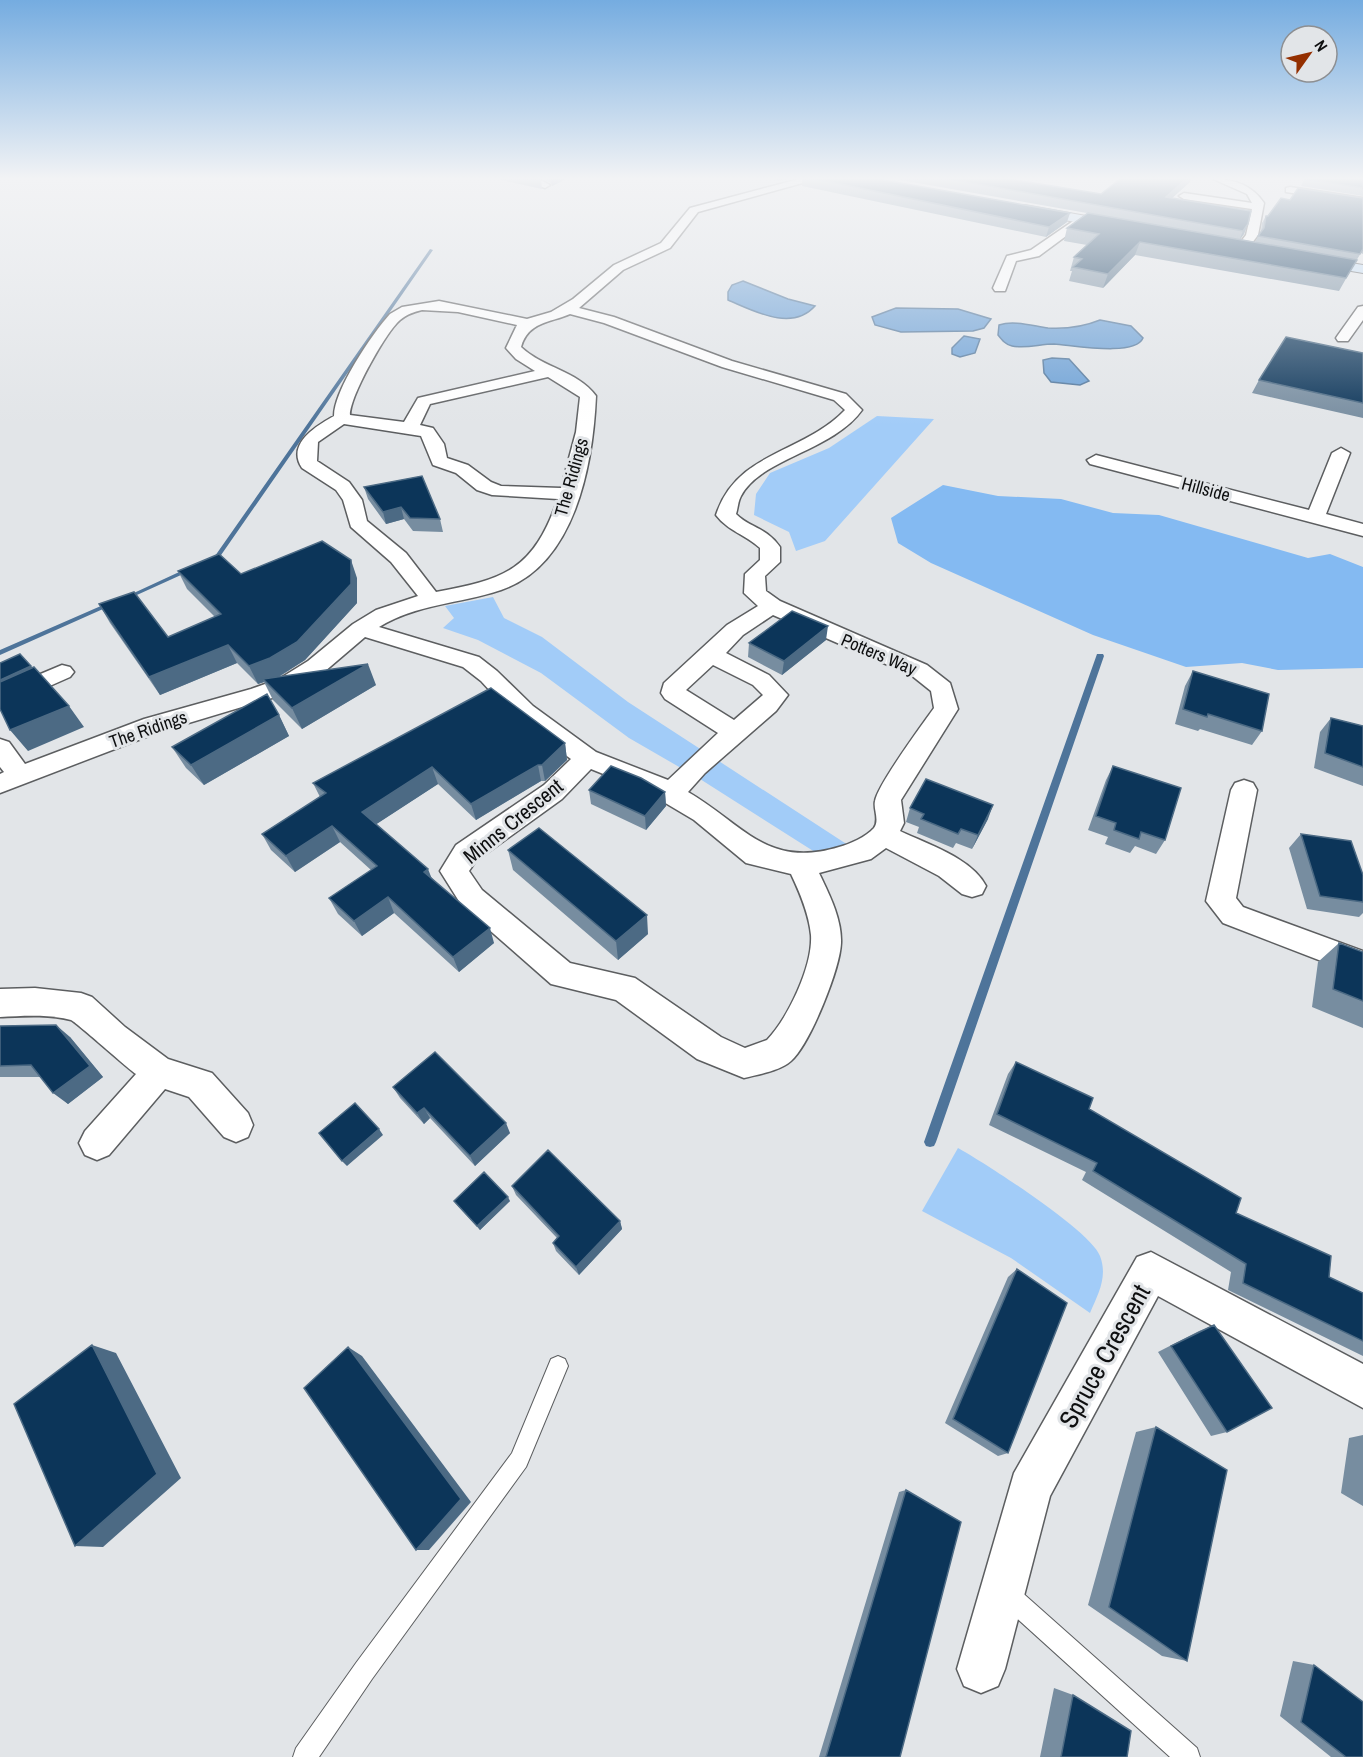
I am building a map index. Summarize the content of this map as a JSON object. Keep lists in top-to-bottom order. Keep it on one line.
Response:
{"streets":{"street":["The Ridings","Hillside","Potters Way","Minns Crescent","Spruce Crescent"]},"north":"top right"}
